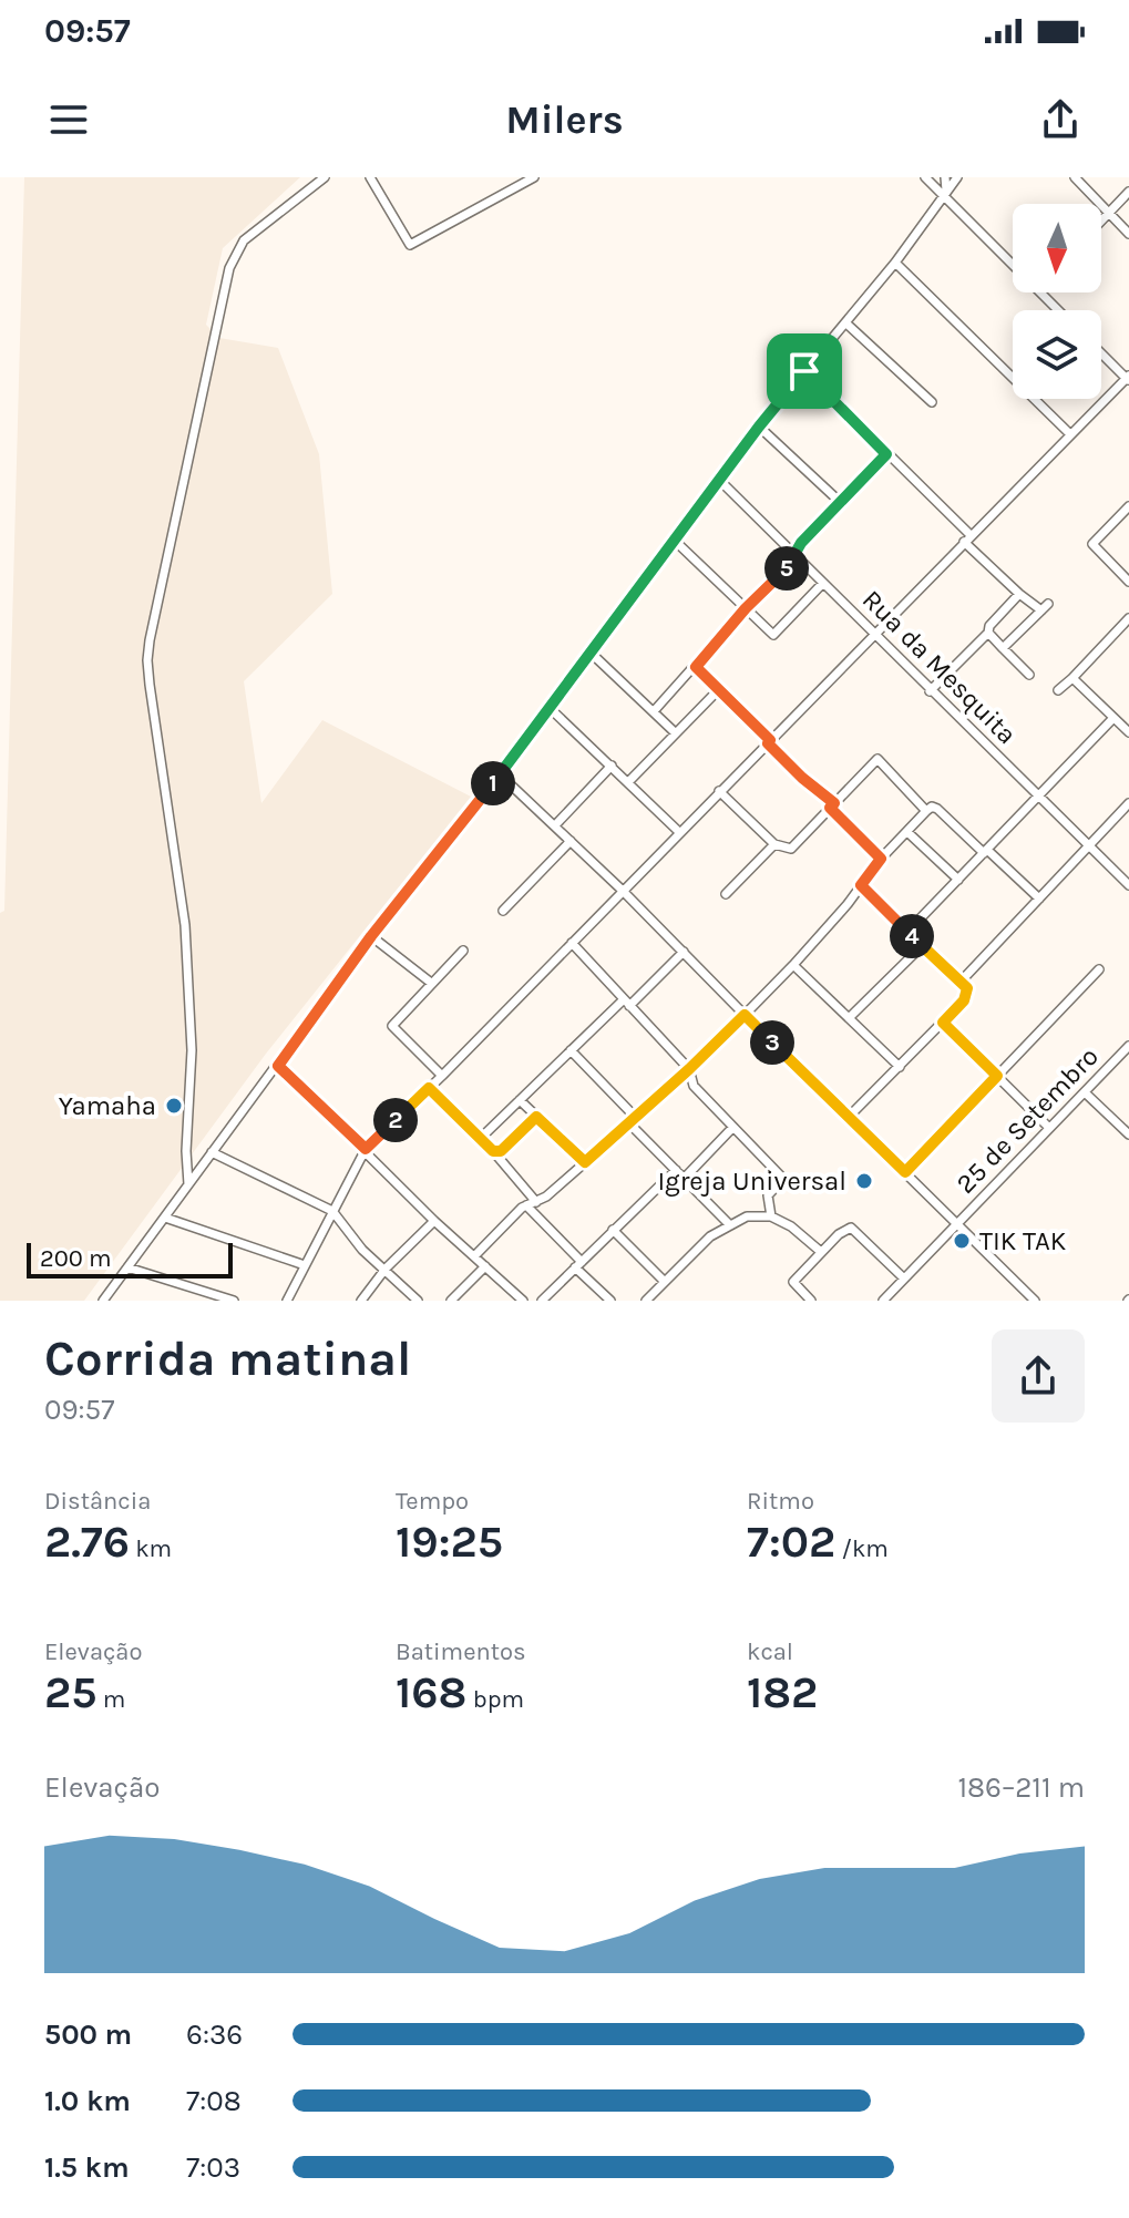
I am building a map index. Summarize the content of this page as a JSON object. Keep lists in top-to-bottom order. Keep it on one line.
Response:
{"streets":{"street":["Rua da Mesquita","25 de Setembro"]},"places":["Yamaha","Igreja Universal","TIK TAK"],"scale_bar":"200 m","north":"bottom","page":{"status":"09:57","header":"Milers","pins":["5","1","4","3","2"],"scale":"200 m","heading":["Corrida matinal","09:57"],"stats":[["Distância","2.76 km"],["Tempo","19:25"],["Ritmo","7:02 /km"],["Elevação","25 m"],["Batimentos","168 bpm"],["kcal","182"]],"chart":["Elevação","186–211 m"],"list":[{"name":"500 m","note":"6:36"},{"name":"1.0 km","note":"7:08"},{"name":"1.5 km","note":"7:03"}]}}
